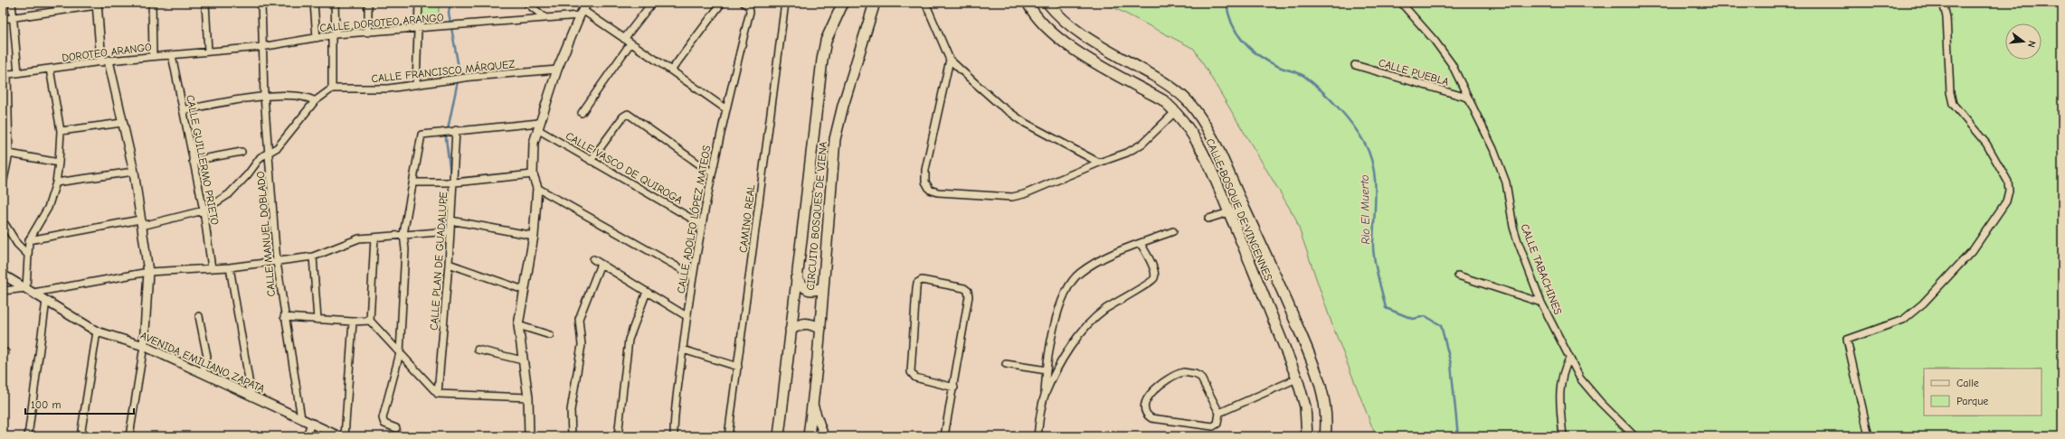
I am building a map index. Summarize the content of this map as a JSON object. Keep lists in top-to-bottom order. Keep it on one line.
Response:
{"streets":{"main road":["CALLE BOSQUE DE VINCENNES","CIRCUITO BOSQUES DE VIENA"],"street":["CALLE DOROTEO ARANGO","DOROTEO ARANGO","CALLE FRANCISCO MÁRQUEZ","CALLE PUEBLA","CALLE GUILLERMO PRIETO","CALLE VASCO DE QUIROGA","CAMINO REAL","CALLE ADOLFO LÓPEZ MATEOS","CALLE MANUEL DOBLADO","CALLE PLAN DE GUADALUPE","CALLE TABACHINES","AVENIDA EMILIANO ZAPATA"]},"crossings":[["CALLE DOROTEO ARANGO","DOROTEO ARANGO"],["CALLE DOROTEO ARANGO","CALLE MANUEL DOBLADO"],["DOROTEO ARANGO","CALLE GUILLERMO PRIETO"],["CALLE PUEBLA","CALLE TABACHINES"],["CALLE VASCO DE QUIROGA","CALLE ADOLFO LÓPEZ MATEOS"],["CALLE MANUEL DOBLADO","AVENIDA EMILIANO ZAPATA"]],"water":["Rio El Muerto"],"legend":["Calle","Parque"],"scale_bar":"100 m","north":"right"}
